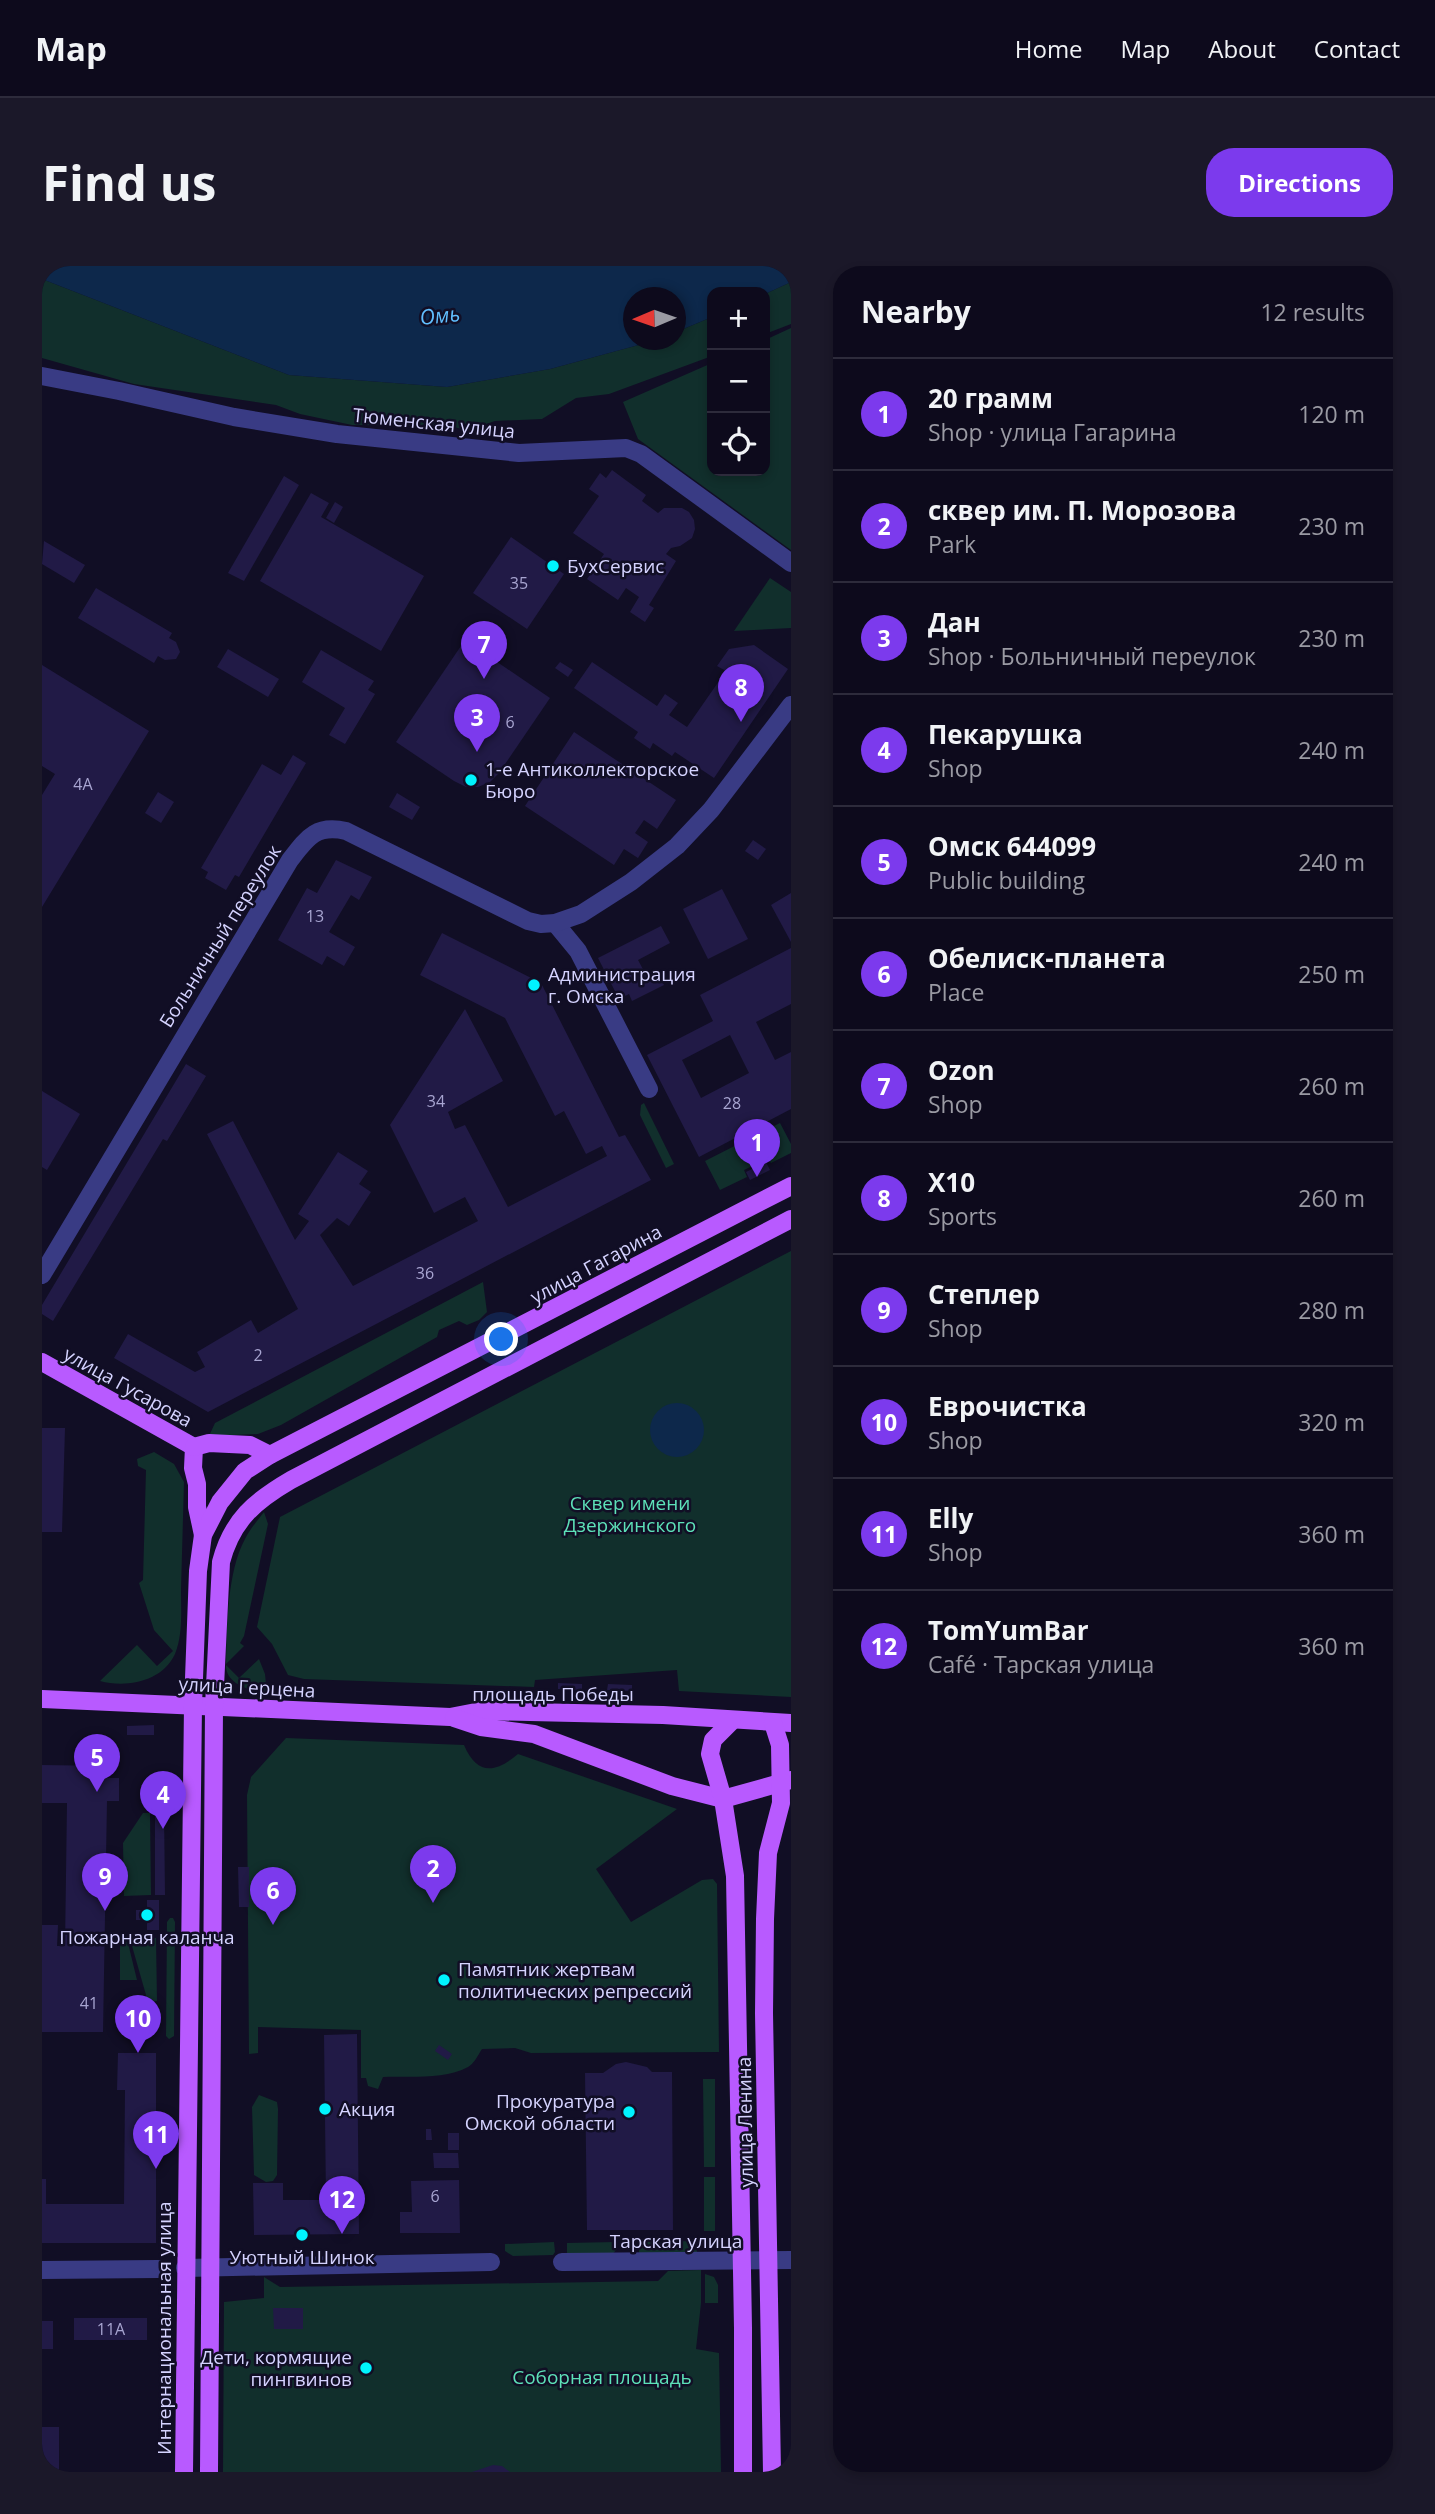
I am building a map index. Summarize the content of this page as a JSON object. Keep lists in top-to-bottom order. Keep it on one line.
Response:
{"streets":{"main road":["улица Гагарина","улица Гусарова","улица Герцена","площадь Победы","улица Ленина","Интернациональная улица"],"street":["Тюменская улица","Больничный переулок","Тарская улица"]},"crossings":[["улица Гагарина","Интернациональная улица"],["улица Герцена","площадь Победы"],["улица Герцена","Интернациональная улица"],["площадь Победы","улица Ленина"],["улица Ленина","Тарская улица"]],"water":["Омь"],"parks":["Сквер имени Дзержинского","Соборная площадь"],"places":["БухСервис","1-е Антиколлекторское Бюро","Администрация г. Омска","Пожарная каланча","Памятник жертвам политических репрессий","Акция","Прокуратура Омской области","Уютный Шинок","Дети, кормящие пингвинов"],"house_numbers":["35","6","4А","13","34","28","36","2","41","6","11А"],"north":"left","page":{"header":"Map","nav":["Home","Map","About","Contact"],"buttons":"Directions","title":"Find us","heading":["Nearby","12 results"],"map_buttons":["+","−"],"list":[{"mark":"1","name":"20 грамм","note":"Shop · улица Гагарина","value":"120 m"},{"mark":"2","name":"сквер им. П. Морозова","note":"Park","value":"230 m"},{"mark":"3","name":"Дан","note":"Shop · Больничный переулок","value":"230 m"},{"mark":"4","name":"Пекарушка","note":"Shop","value":"240 m"},{"mark":"5","name":"Омск 644099","note":"Public building","value":"240 m"},{"mark":"6","name":"Обелиск-планета","note":"Place","value":"250 m"},{"mark":"7","name":"Ozon","note":"Shop","value":"260 m"},{"mark":"8","name":"Х10","note":"Sports","value":"260 m"},{"mark":"9","name":"Степлер","note":"Shop","value":"280 m"},{"mark":"10","name":"Еврочистка","note":"Shop","value":"320 m"},{"mark":"11","name":"Elly","note":"Shop","value":"360 m"},{"mark":"12","name":"TomYumBar","note":"Café · Тарская улица","value":"360 m"}],"pins":["7","8","3","1","5","4","2","9","6","10","11","12"]}}
